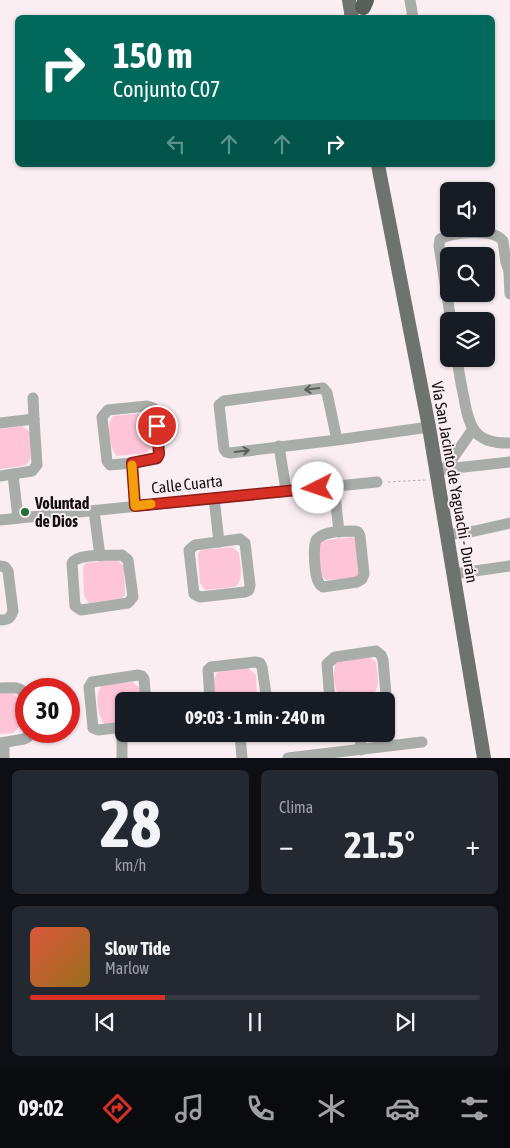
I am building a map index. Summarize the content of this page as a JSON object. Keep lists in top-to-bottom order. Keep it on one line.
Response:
{"streets":{"main road":["Vía San Jacinto de Yaguachi - Durán"],"street":["Calle Cuarta"]},"places":["Voluntad de Dios"],"page":{"turn":["150 m","Conjunto C07"],"limit":"30","trip":"09:03 · 1 min · 240 m","tile":[["28","km/h"],"Clima"],"heat":["−","21.5°","+"],"song":["Slow Tide","Marlow"],"tabs":"09:02"}}
